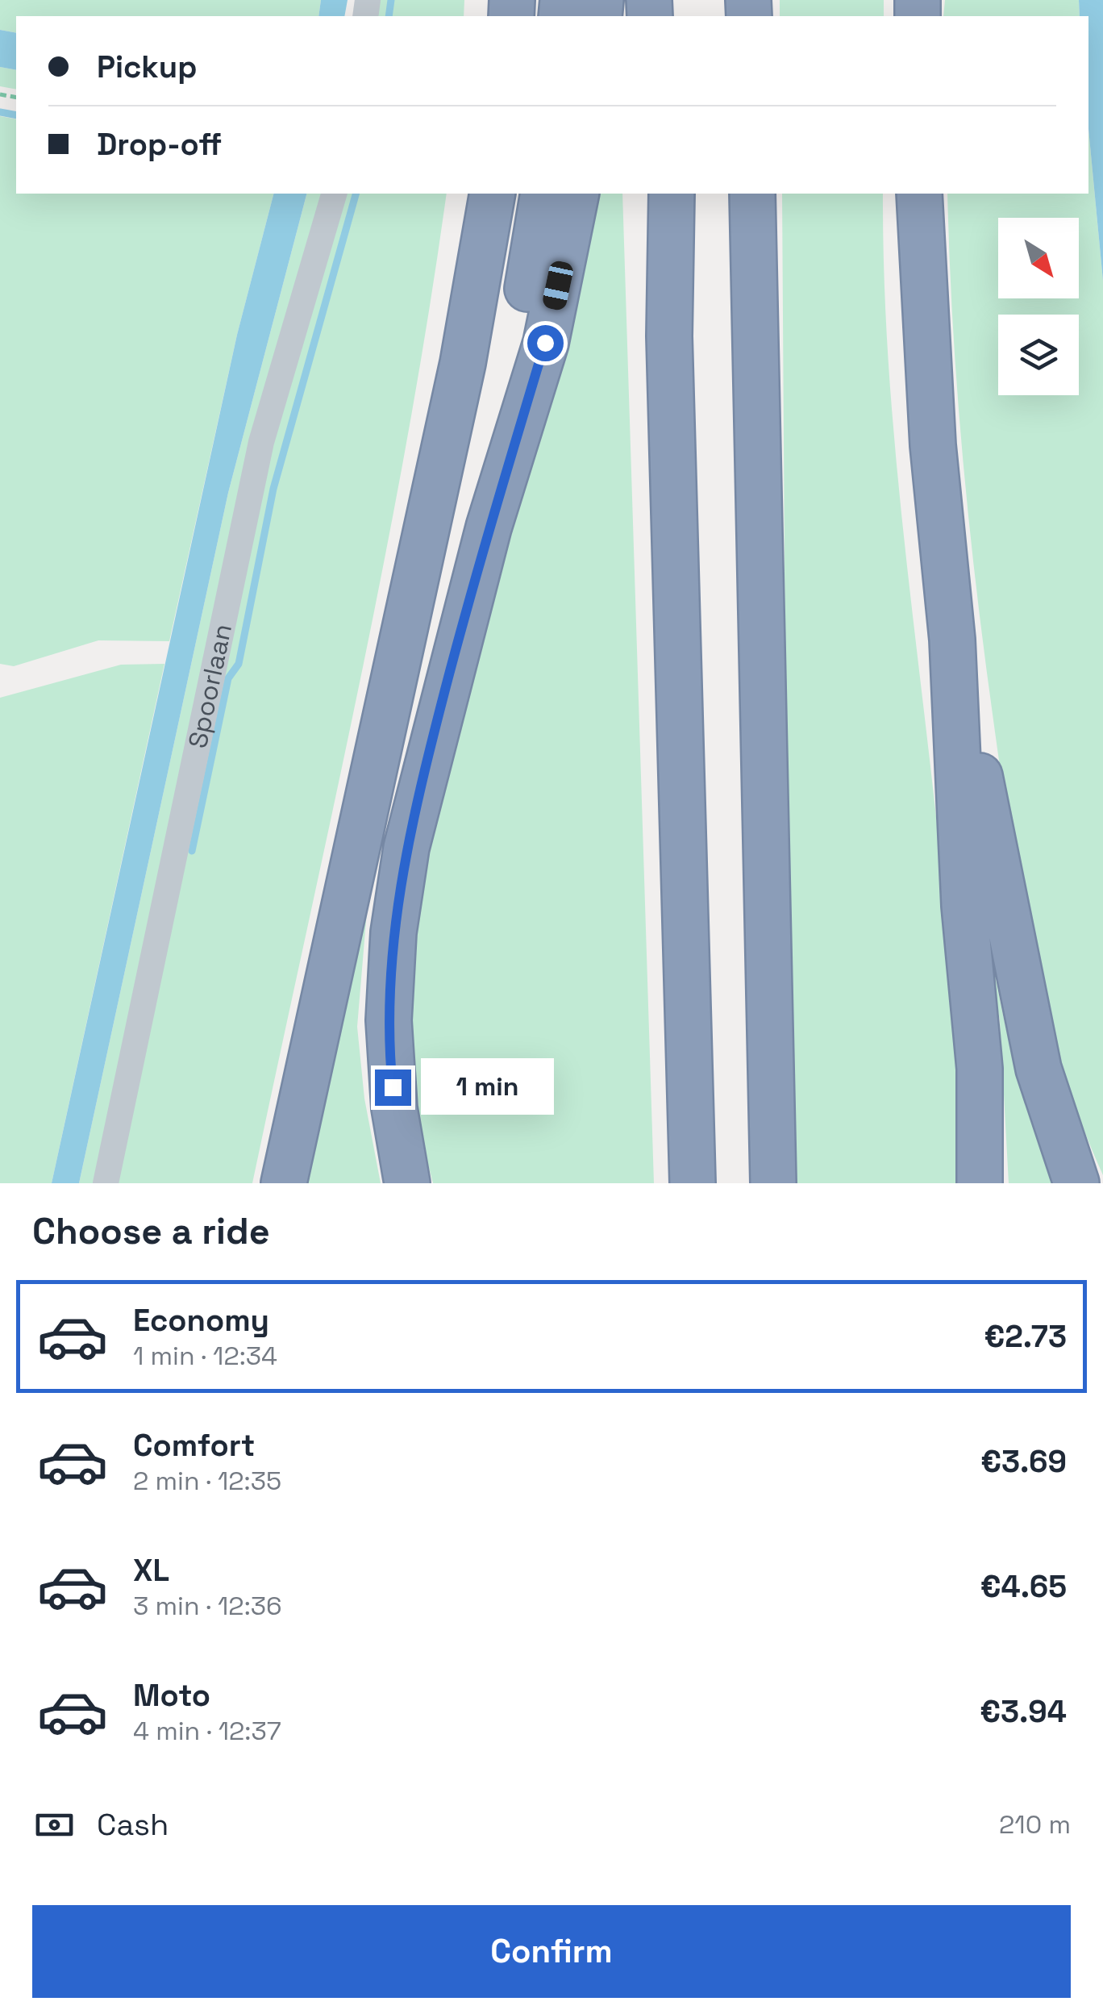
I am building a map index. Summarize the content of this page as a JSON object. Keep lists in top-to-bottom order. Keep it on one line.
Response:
{"streets":{"street":["Spoorlaan"]},"north":"bottom right","page":{"banner":["Pickup","Drop-off"],"bubble":"1 min","heading":"Choose a ride","list":[{"name":"Economy","note":"1 min · 12:34","value":"€2.73"},{"name":"Comfort","note":"2 min · 12:35","value":"€3.69"},{"name":"XL","note":"3 min · 12:36","value":"€4.65"},{"name":"Moto","note":"4 min · 12:37","value":"€3.94"}],"pay":["Cash","210 m"],"buttons":"Confirm"}}
